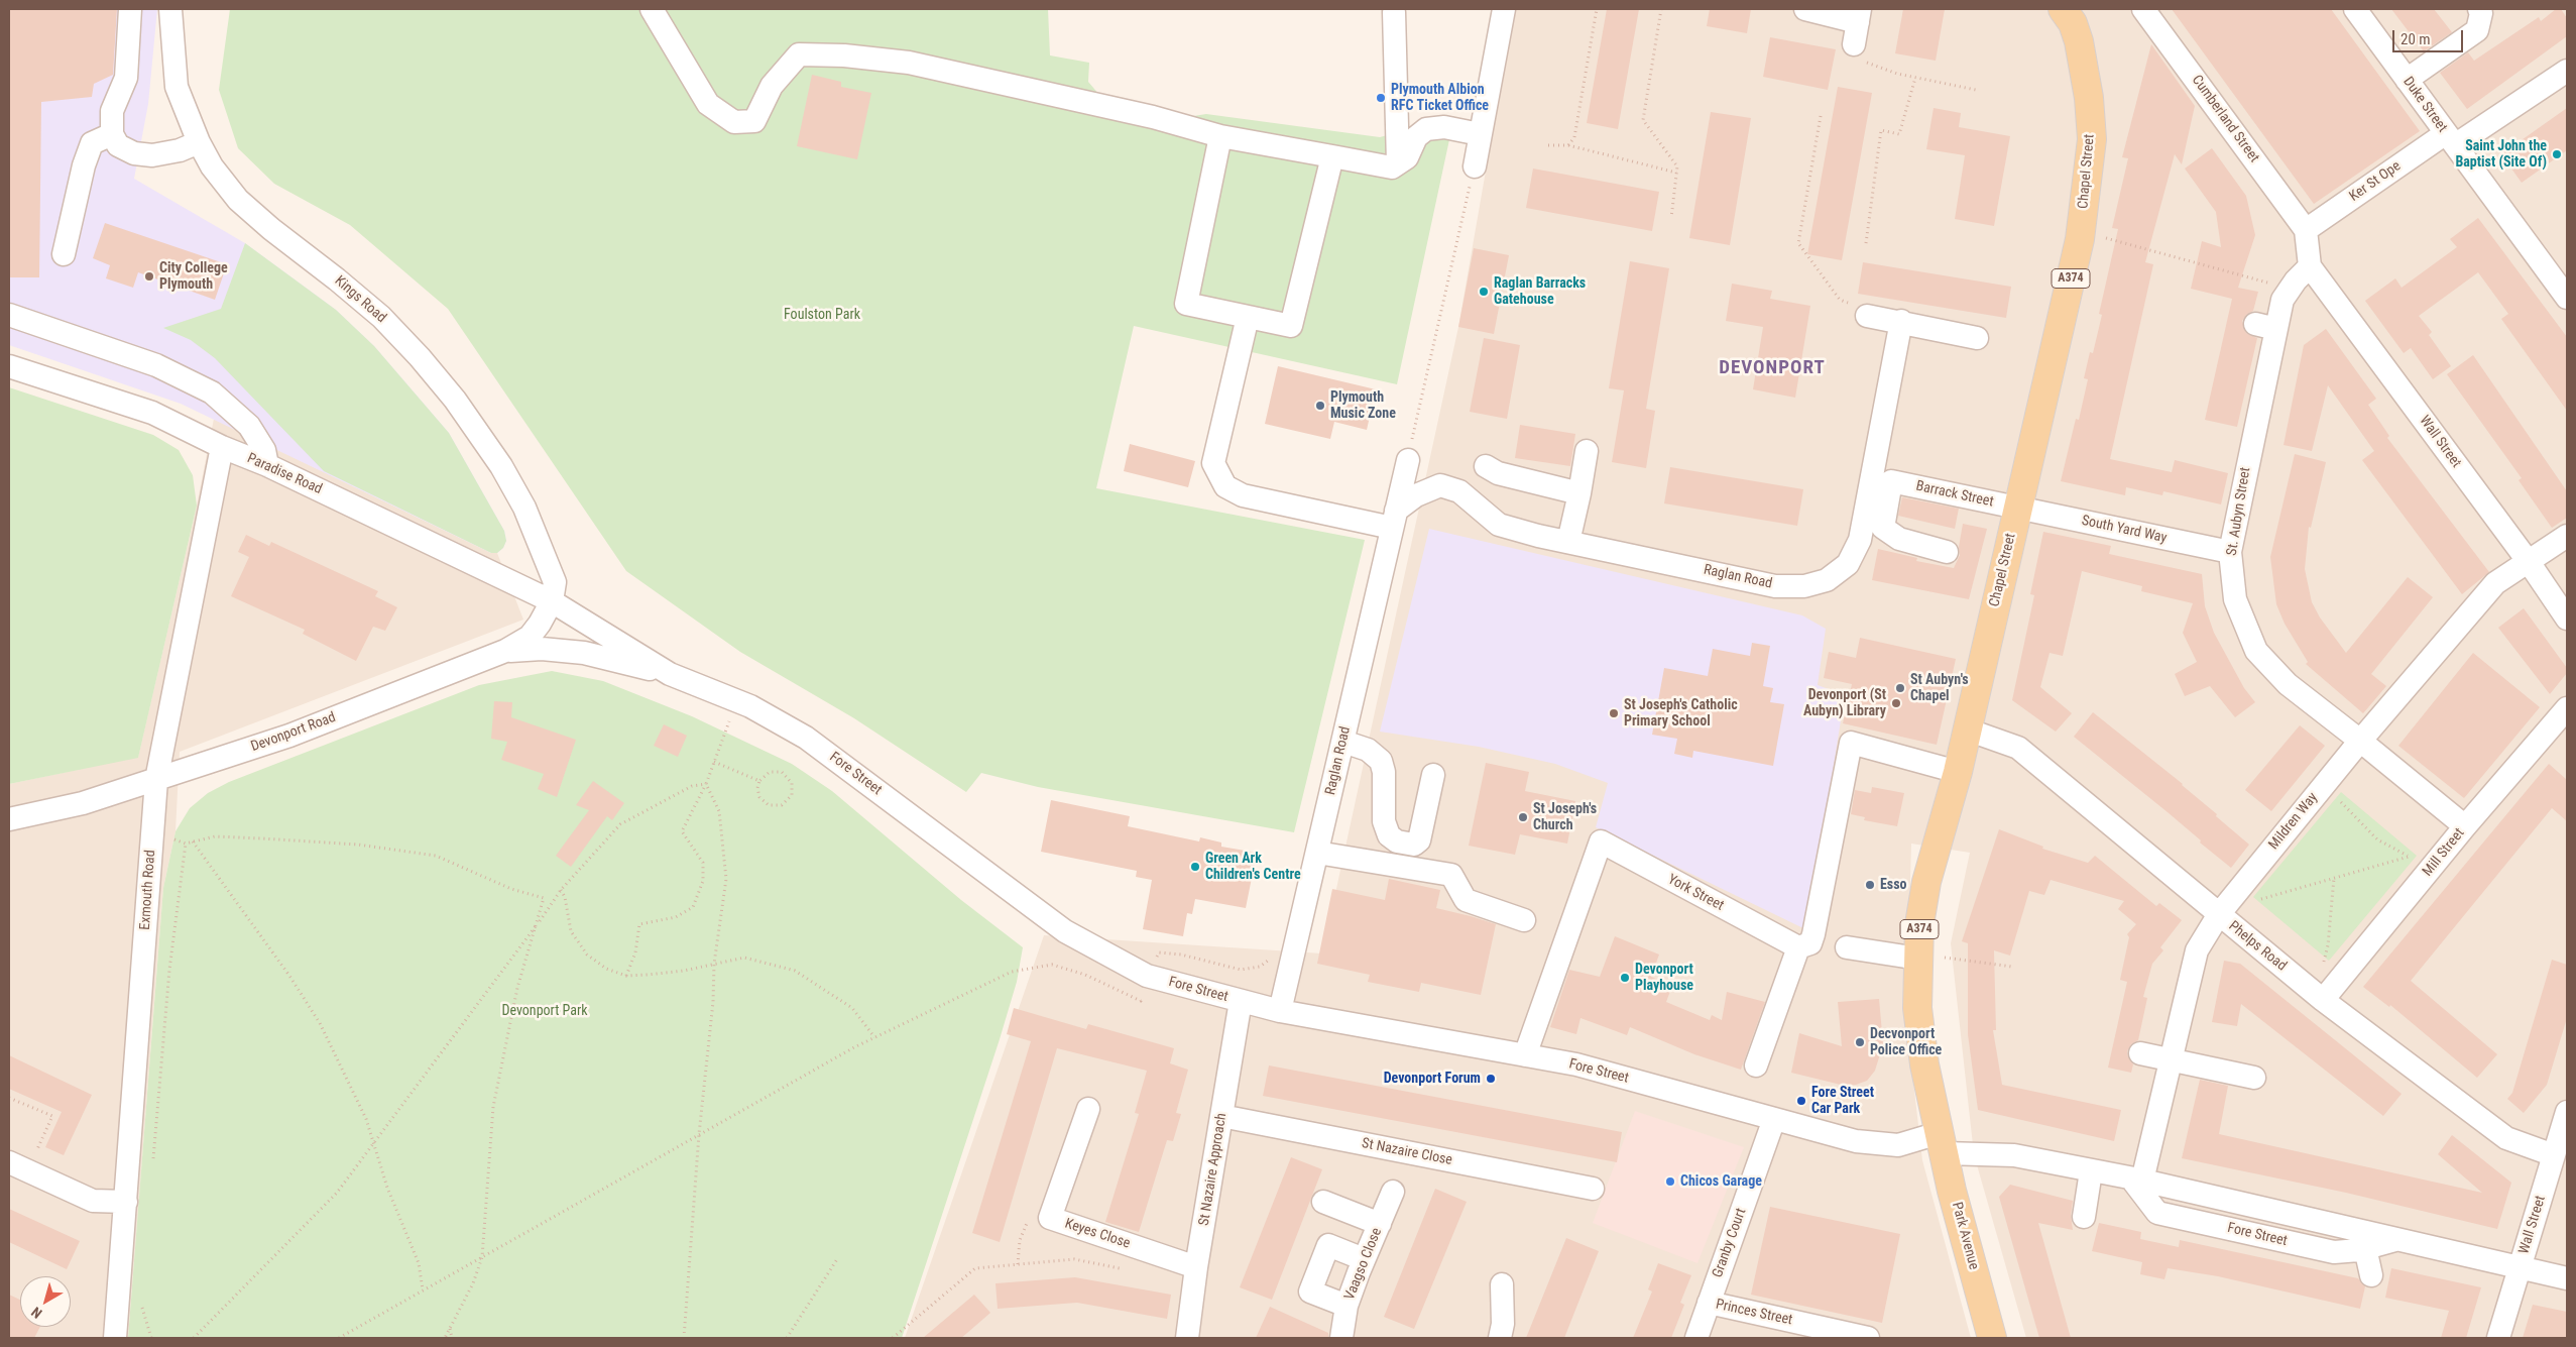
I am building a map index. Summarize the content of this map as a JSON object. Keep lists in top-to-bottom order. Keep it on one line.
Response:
{"streets":{"main road":["Chapel Street","A374","Park Avenue"],"street":["Duke Street","Cumberland Street","Ker St Ope","Kings Road","Wall Street","Paradise Road","Barrack Street","St. Aubyn Street","South Yard Way","Raglan Road","Devonport Road","Fore Street","Mildren Way","Mill Street","Exmouth Road","York Street","Phelps Road","St Nazaire Close","St Nazaire Approach","Keyes Close","Granby Court","Vaagso Close","Princes Street"]},"crossings":[["Duke Street","Ker St Ope"],["Cumberland Street","Ker St Ope"],["Chapel Street","Barrack Street"],["Chapel Street","South Yard Way"],["Chapel Street","Fore Street"],["Chapel Street","Phelps Road"],["Chapel Street","Park Avenue"],["Kings Road","Paradise Road"],["Kings Road","Devonport Road"],["Kings Road","Fore Street"],["Wall Street","St. Aubyn Street"],["Wall Street","Fore Street"],["Wall Street","Mildren Way"],["Wall Street","Phelps Road"],["Paradise Road","Devonport Road"],["Paradise Road","Fore Street"],["Paradise Road","Exmouth Road"],["Barrack Street","South Yard Way"],["St. Aubyn Street","South Yard Way"],["St. Aubyn Street","Mildren Way"],["St. Aubyn Street","Mill Street"],["Raglan Road","Fore Street"],["Devonport Road","Fore Street"],["Devonport Road","Exmouth Road"],["Fore Street","Mildren Way"],["Fore Street","York Street"],["Fore Street","St Nazaire Approach"],["Fore Street","Park Avenue"],["Fore Street","Granby Court"],["Mildren Way","Phelps Road"],["Mill Street","Phelps Road"],["St Nazaire Close","St Nazaire Approach"],["St Nazaire Approach","Keyes Close"],["Granby Court","Princes Street"]],"districts":["DEVONPORT"],"parks":["Foulston Park","Devonport Park"],"places":["Plymouth Albion RFC Ticket Office","Saint John the Baptist (Site Of)","City College Plymouth","Raglan Barracks Gatehouse","Plymouth Music Zone","St Aubyn's Chapel","Devonport (St Aubyn) Library","St Joseph's Catholic Primary School","St Joseph's Church","Green Ark Children's Centre","Esso","Devonport Playhouse","Decvonport Police Office","Devonport Forum","Fore Street Car Park","Chicos Garage"],"scale_bar":"20 m","north":"bottom left"}
